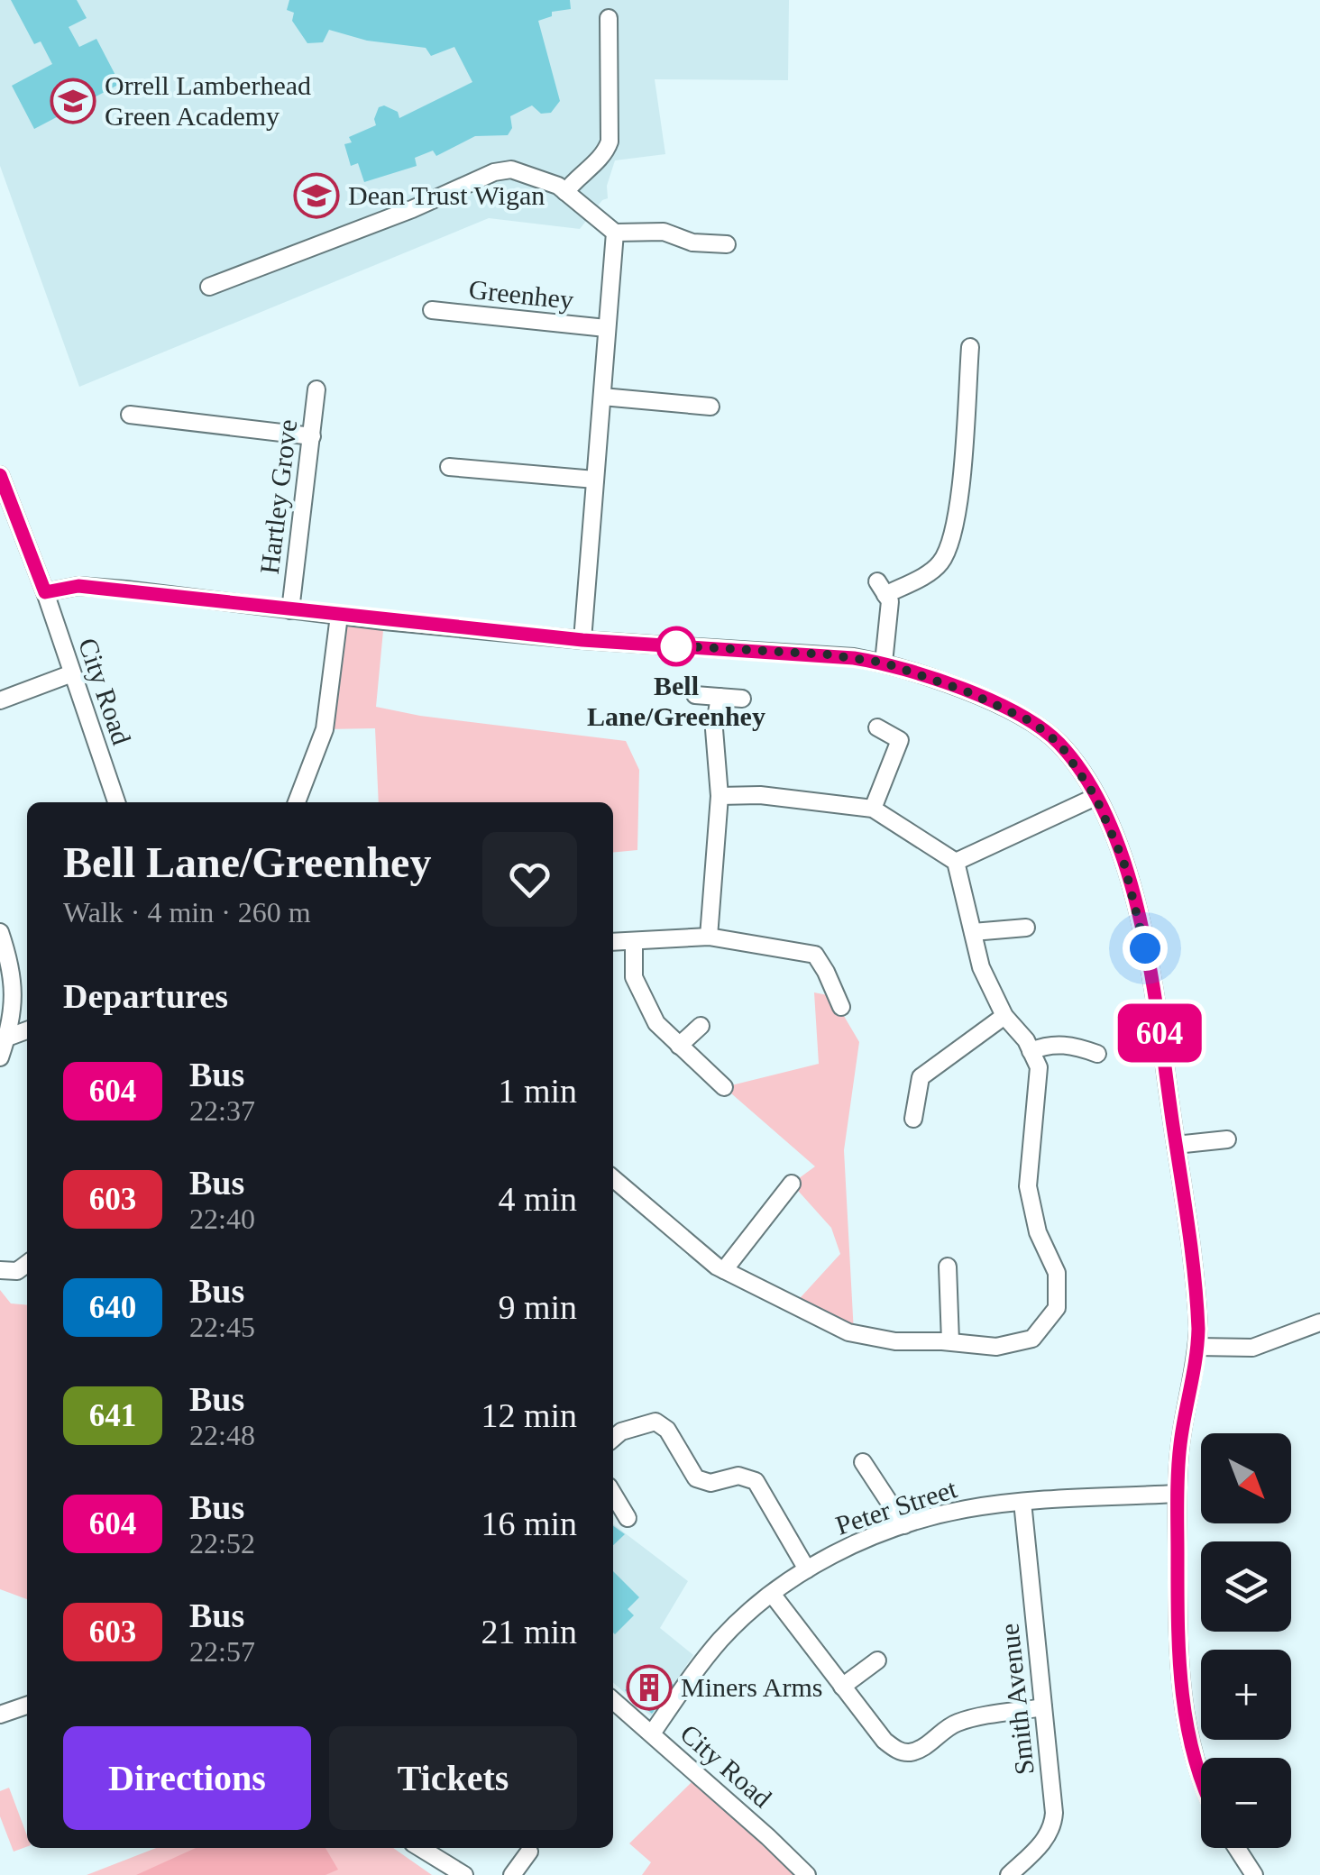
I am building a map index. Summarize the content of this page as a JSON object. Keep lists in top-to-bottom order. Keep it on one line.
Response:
{"streets":{"street":["Greenhey","Hartley Grove","City Road","Peter Street","Smith Avenue"]},"crossings":[["City Road","Peter Street"],["Peter Street","Smith Avenue"]],"places":{"school or university":["Orrell Lamberhead Green Academy","Dean Trust Wigan"],"other":["Bell Lane/Greenhey"],"building":["Miners Arms"]},"lines":["bus line 604"],"north":"bottom right","page":{"on_map":"604","heading":[["Bell Lane/Greenhey","Walk · 4 min · 260 m"],"Departures"],"list":[{"mark":"604","name":"Bus","note":"22:37","value":"1 min"},{"mark":"603","name":"Bus","note":"22:40","value":"4 min"},{"mark":"640","name":"Bus","note":"22:45","value":"9 min"},{"mark":"641","name":"Bus","note":"22:48","value":"12 min"},{"mark":"604","name":"Bus","note":"22:52","value":"16 min"},{"mark":"603","name":"Bus","note":"22:57","value":"21 min"}],"map_buttons":["+","−"],"buttons":["Directions","Tickets"]}}
